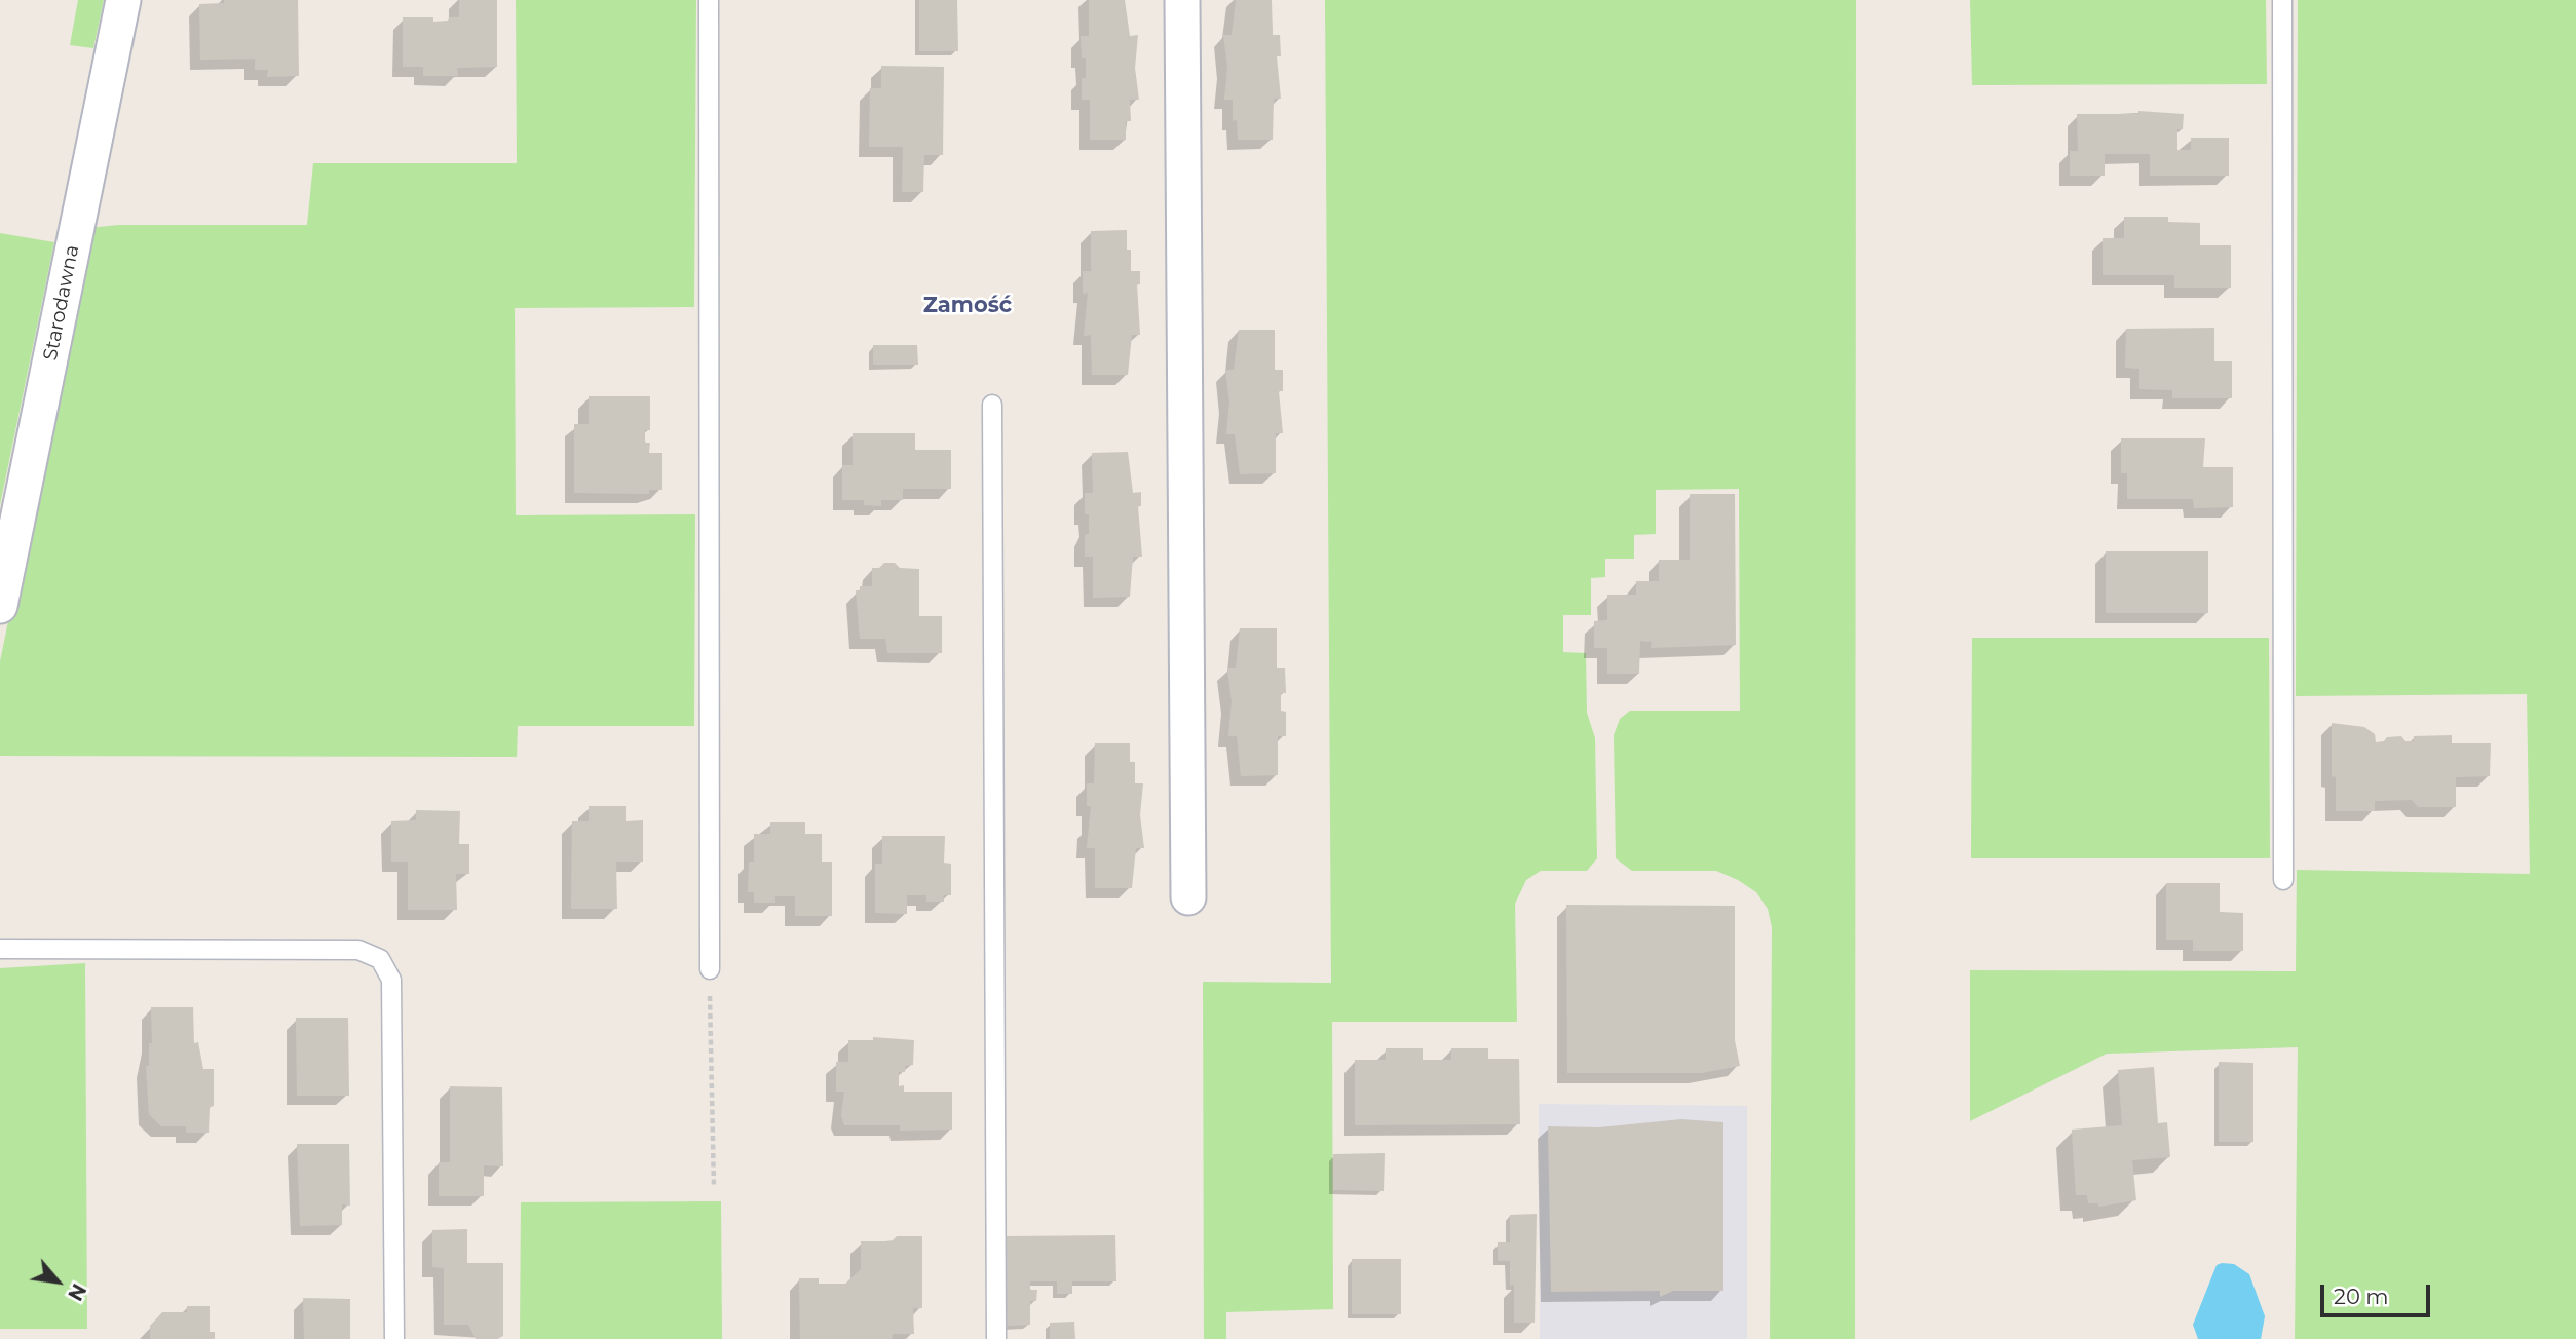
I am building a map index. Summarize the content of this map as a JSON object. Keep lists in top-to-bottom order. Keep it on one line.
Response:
{"streets":{"street":["Starodawna"]},"districts":["Zamość"],"scale_bar":"20 m","north":"bottom right"}
